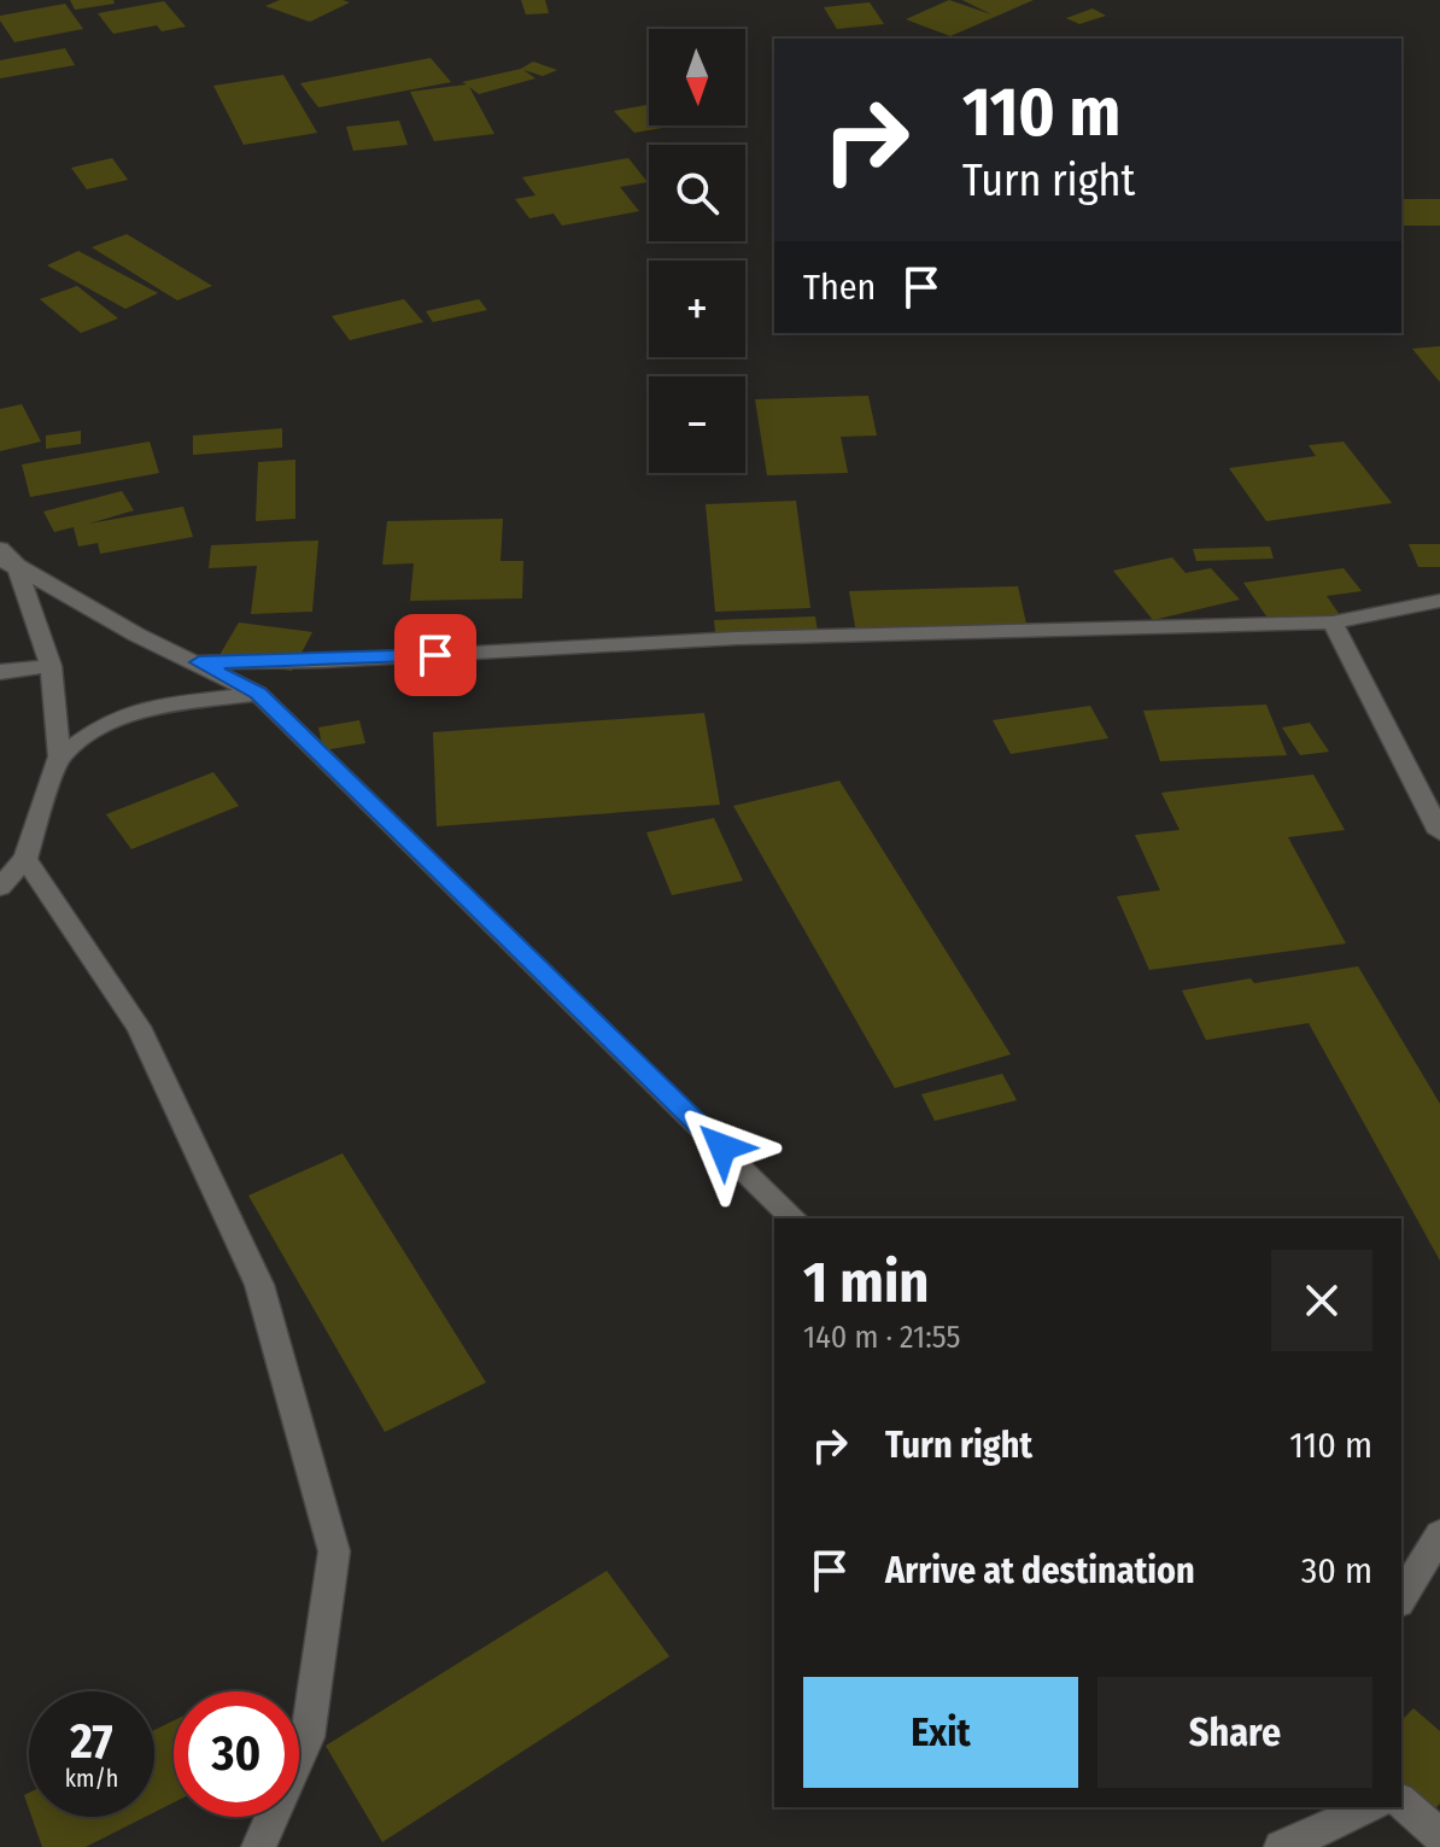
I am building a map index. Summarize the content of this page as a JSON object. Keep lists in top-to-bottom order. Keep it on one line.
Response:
{"north":"bottom","page":{"map_buttons":["+","−"],"turn":["110 m","Turn right"],"then":"Then","heading":["1 min","140 m · 21:55"],"list":[{"name":"Turn right","value":"110 m"},{"name":"Arrive at destination","value":"30 m"}],"buttons":["Exit","Share"],"speed":"27 km/h","limit":"30"}}
